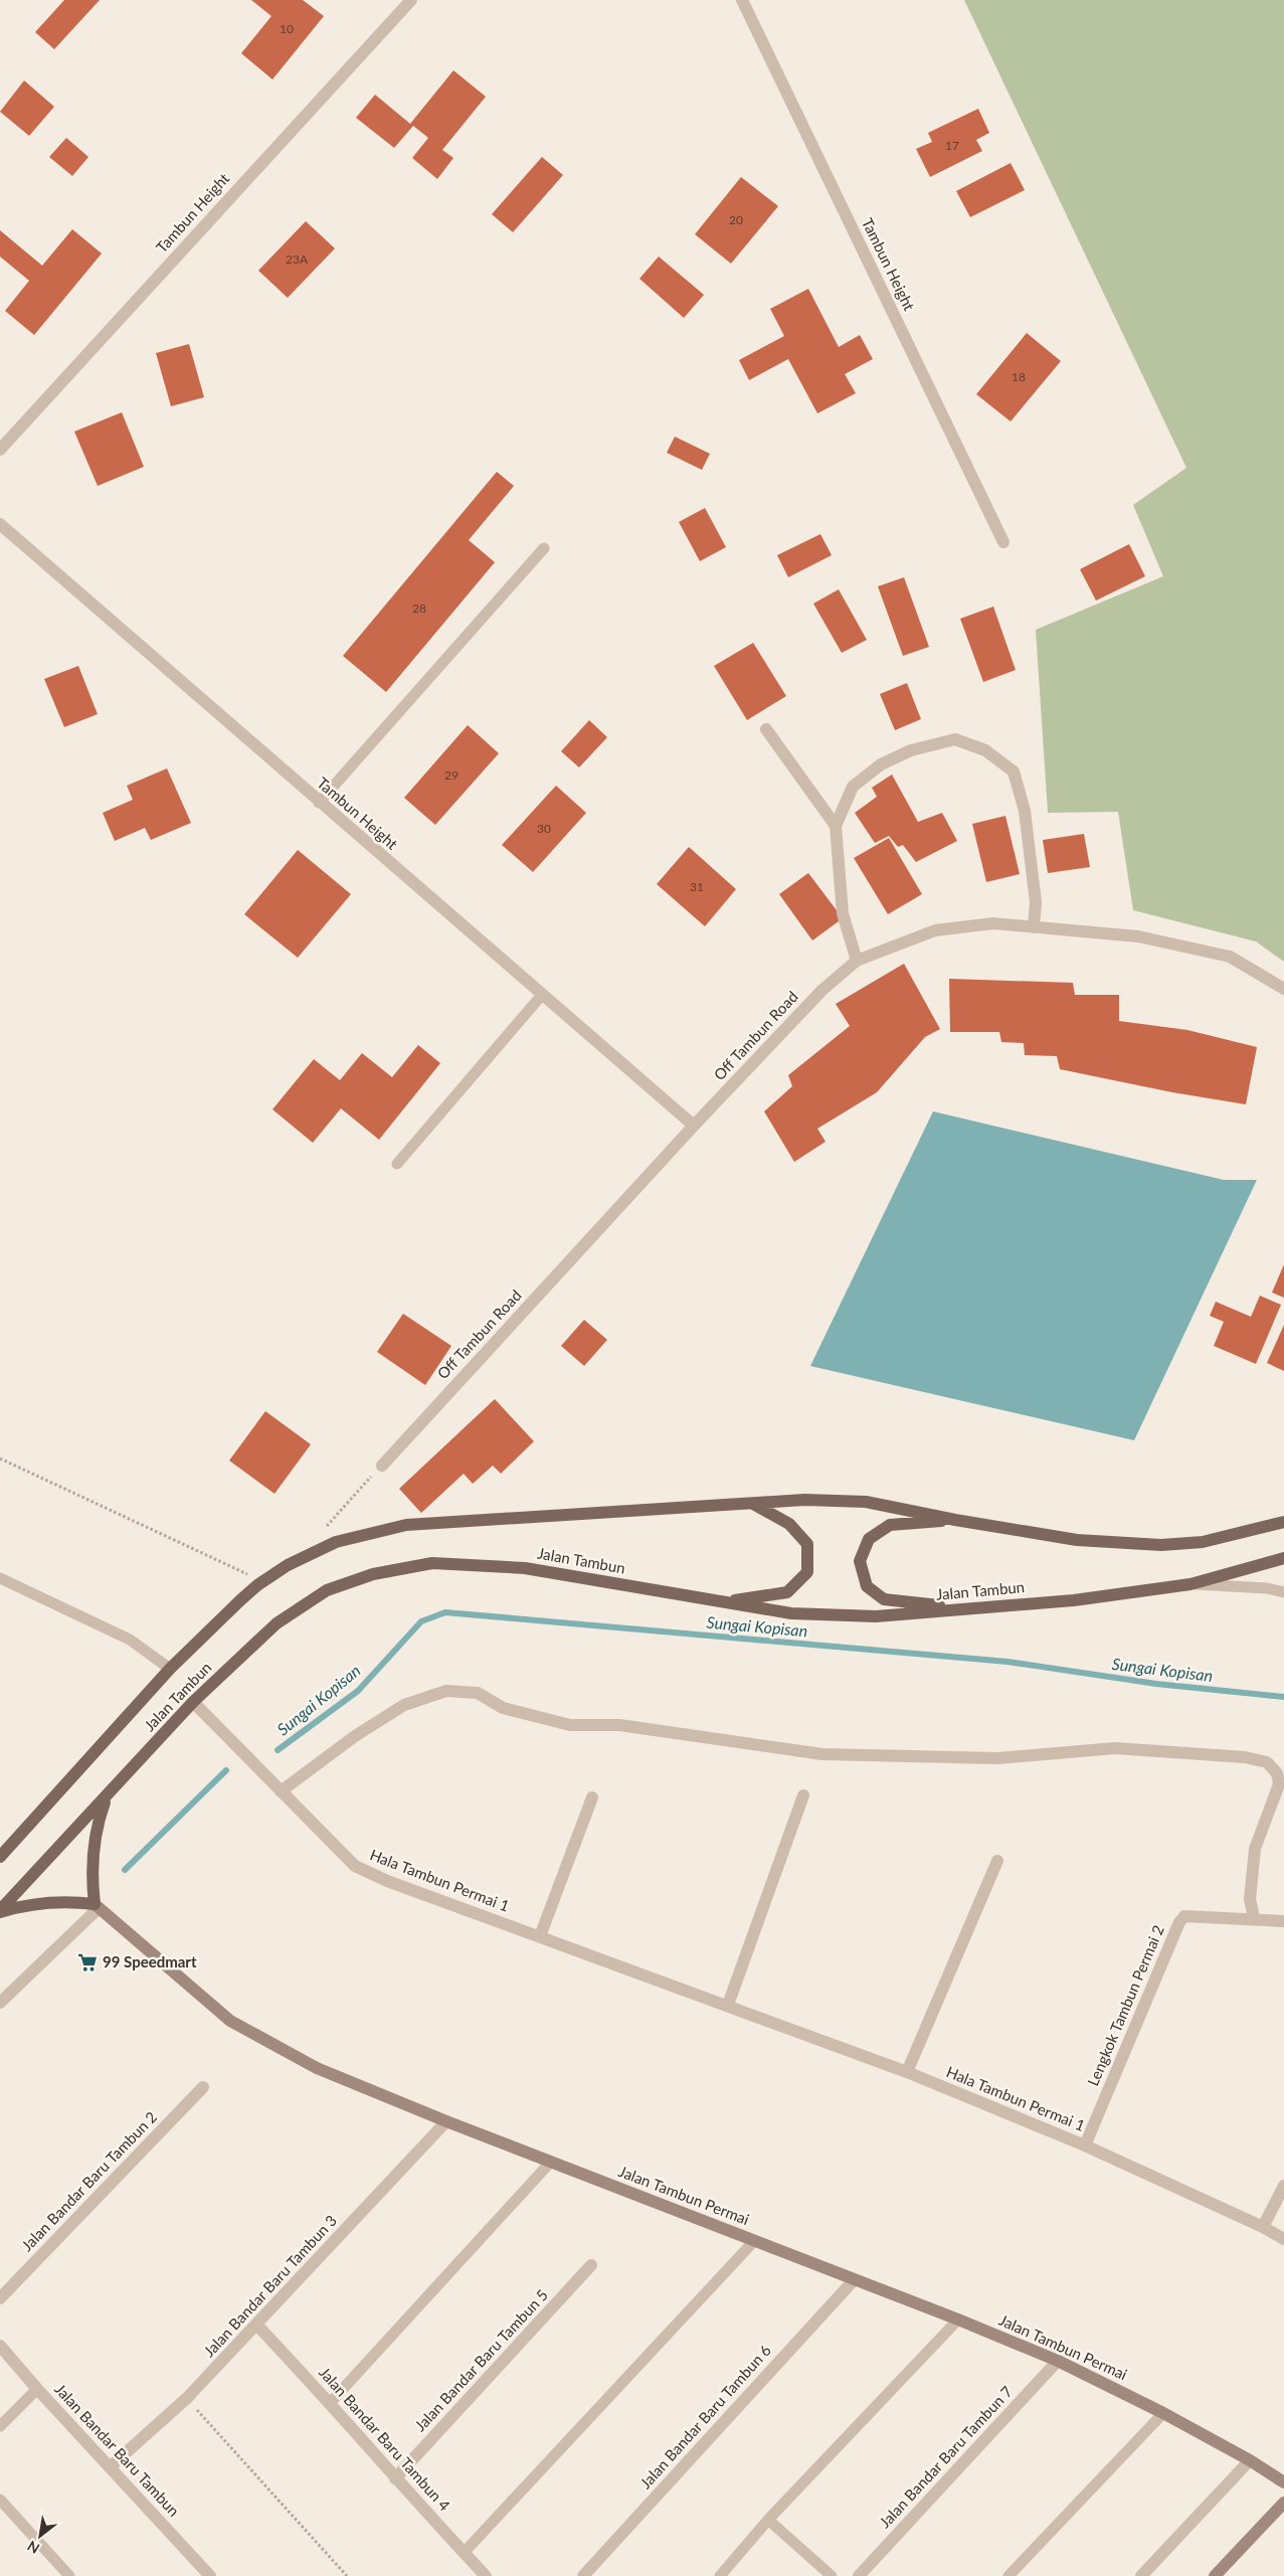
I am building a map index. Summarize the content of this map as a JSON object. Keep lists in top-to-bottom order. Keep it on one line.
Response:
{"streets":{"main road":["Jalan Tambun"],"street":["Tambun Height","Off Tambun Road","Hala Tambun Permai 1","Lengkok Tambun Permai 2","Jalan Bandar Baru Tambun 2","Jalan Tambun Permai","Jalan Bandar Baru Tambun 3","Jalan Bandar Baru Tambun 5","Jalan Bandar Baru Tambun 6","Jalan Bandar Baru Tambun 4","Jalan Bandar Baru Tambun","Jalan Bandar Baru Tambun 7"]},"crossings":[["Tambun Height","Off Tambun Road"],["Jalan Tambun","Hala Tambun Permai 1"],["Hala Tambun Permai 1","Lengkok Tambun Permai 2"],["Jalan Tambun Permai","Jalan Bandar Baru Tambun 3"],["Jalan Tambun Permai","Jalan Bandar Baru Tambun 6"],["Jalan Tambun Permai","Jalan Bandar Baru Tambun 7"],["Jalan Bandar Baru Tambun 3","Jalan Bandar Baru Tambun 4"],["Jalan Bandar Baru Tambun 3","Jalan Bandar Baru Tambun"],["Jalan Bandar Baru Tambun 5","Jalan Bandar Baru Tambun 4"]],"water":["Sungai Kopisan"],"places":{"supermarket":["99 Speedmart"]},"house_numbers":["10","17","20","23A","18","28","29","30","31"],"north":"bottom left"}
